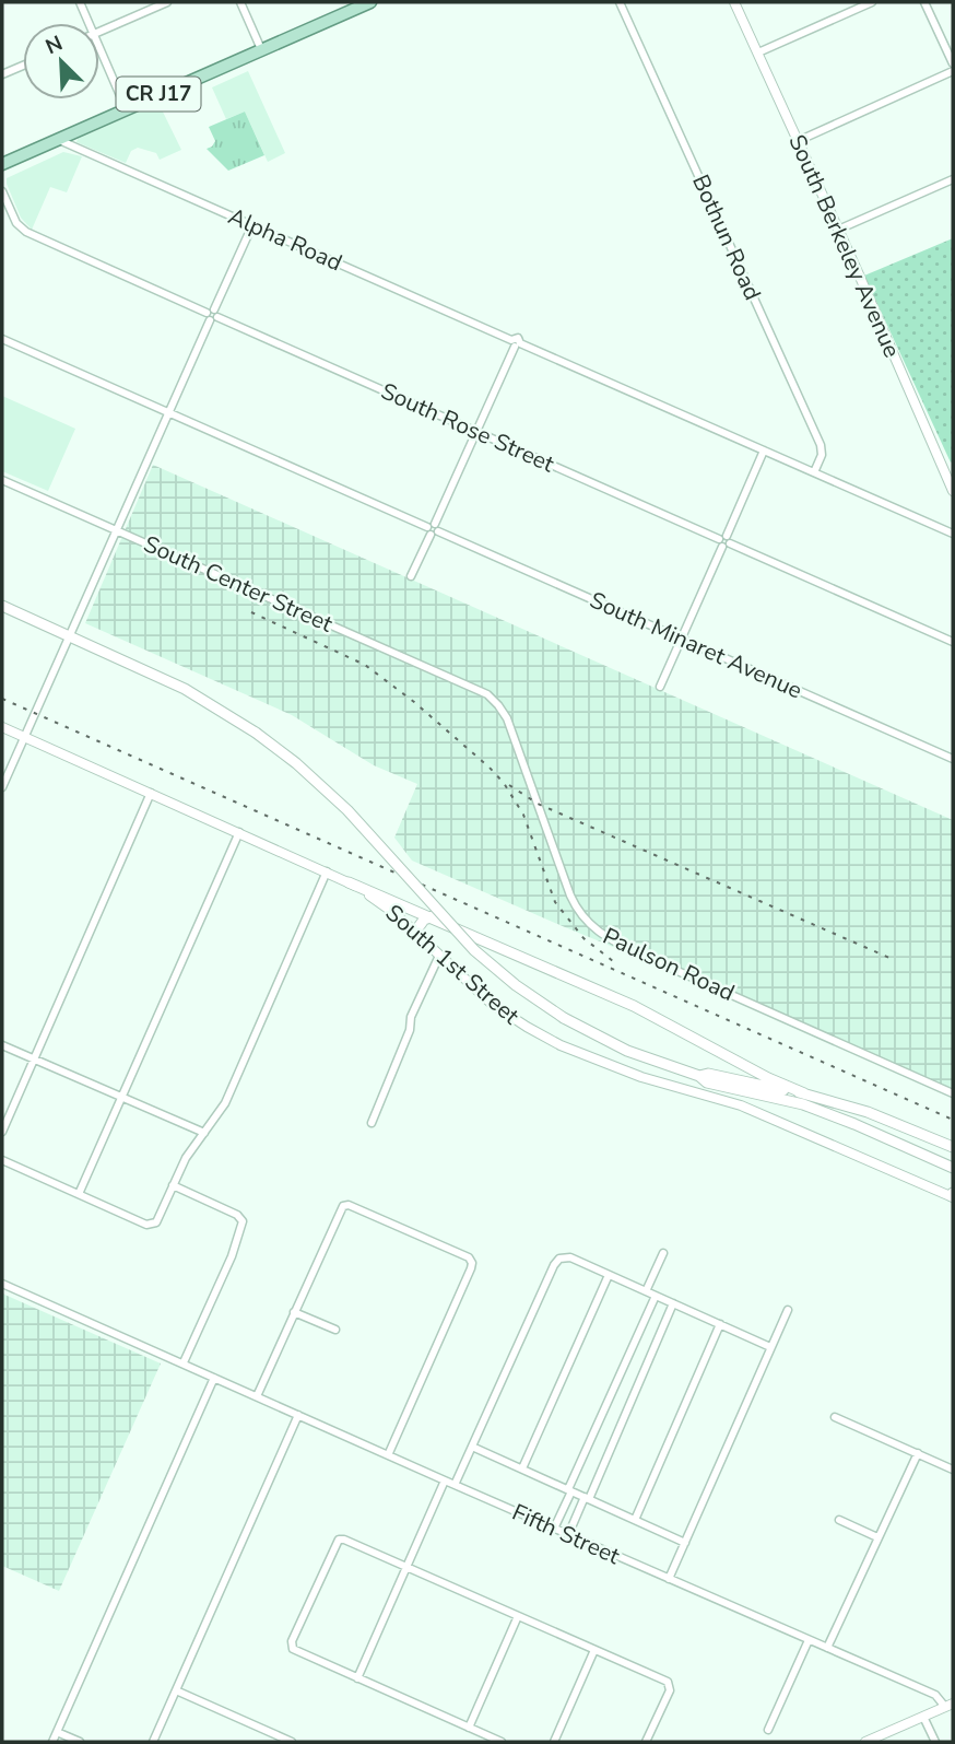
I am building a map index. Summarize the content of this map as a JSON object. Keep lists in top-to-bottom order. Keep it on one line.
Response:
{"streets":{"main road":["CR J17"],"street":["Bothun Road","Alpha Road","South Berkeley Avenue","South Rose Street","South Center Street","South Minaret Avenue","South 1st Street","Paulson Road","Fifth Street"]},"crossings":[["CR J17","Alpha Road"],["Bothun Road","Alpha Road"],["South Center Street","Paulson Road"]],"north":"top left"}
